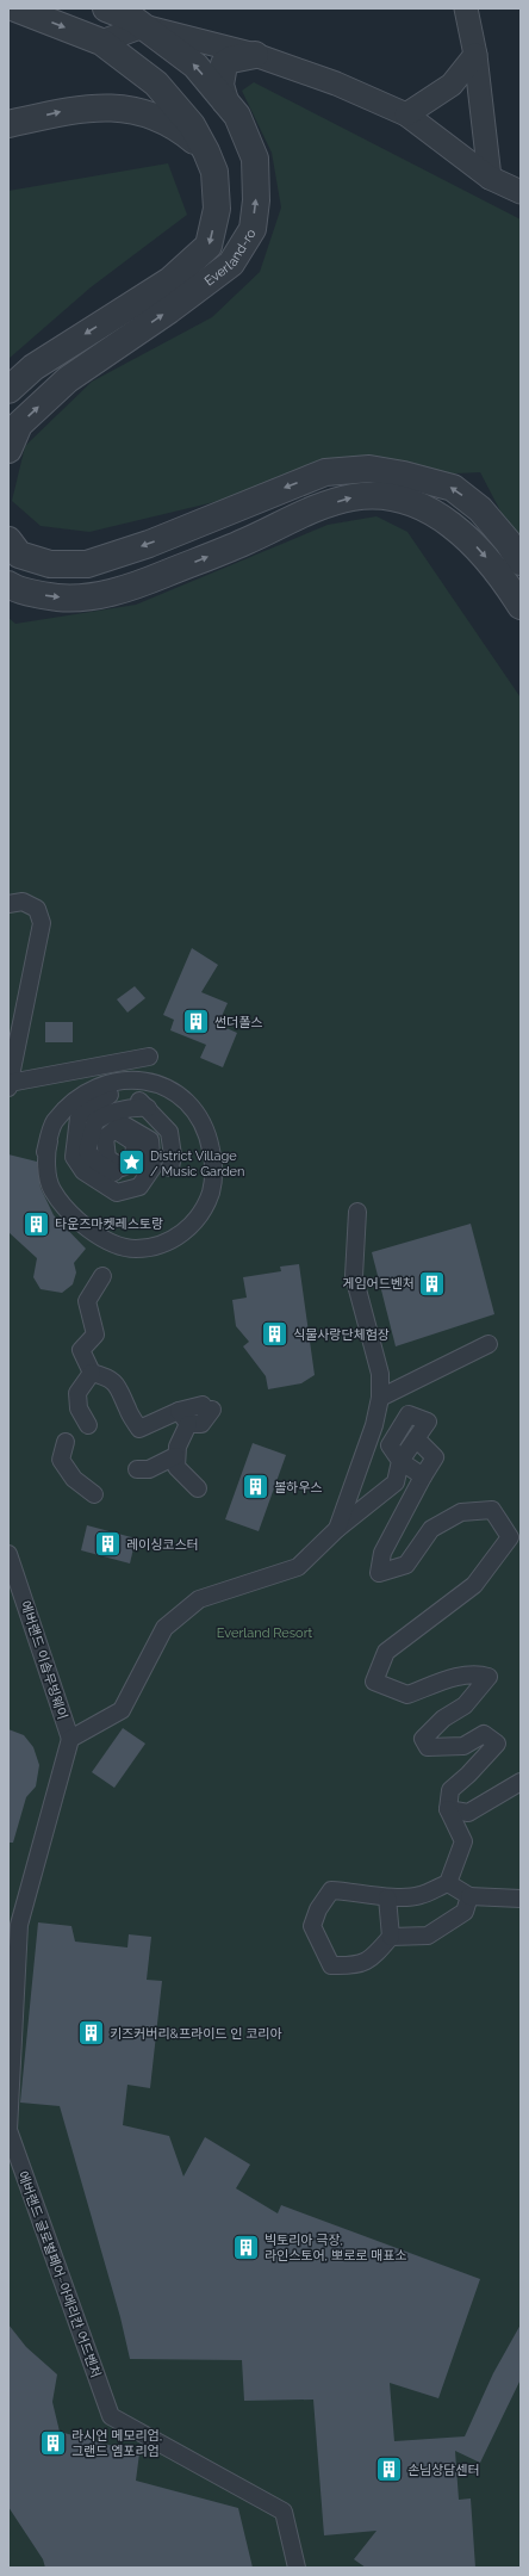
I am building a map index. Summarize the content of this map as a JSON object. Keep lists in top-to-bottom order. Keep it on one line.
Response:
{"streets":{"street":["Everland-ro","에버랜드 이솝무빙웨이","에버랜드 글로벌페어~아메리칸 어드벤처"]},"crossings":[["에버랜드 이솝무빙웨이","에버랜드 글로벌페어~아메리칸 어드벤처"]],"parks":["Everland Resort"],"places":{"building":["썬더폴스","타운즈마켓레스토랑","게임어드벤처","식물사랑단체험장","볼하우스","레이싱코스터","키즈커버리&프라이드 인 코리아","빅토리아 극장, 라인스토어, 뽀로로 매표소","라시언 메모리엄, 그랜드 엠포리엄","손님상담센터"],"place":["District Village / Music Garden"]}}
